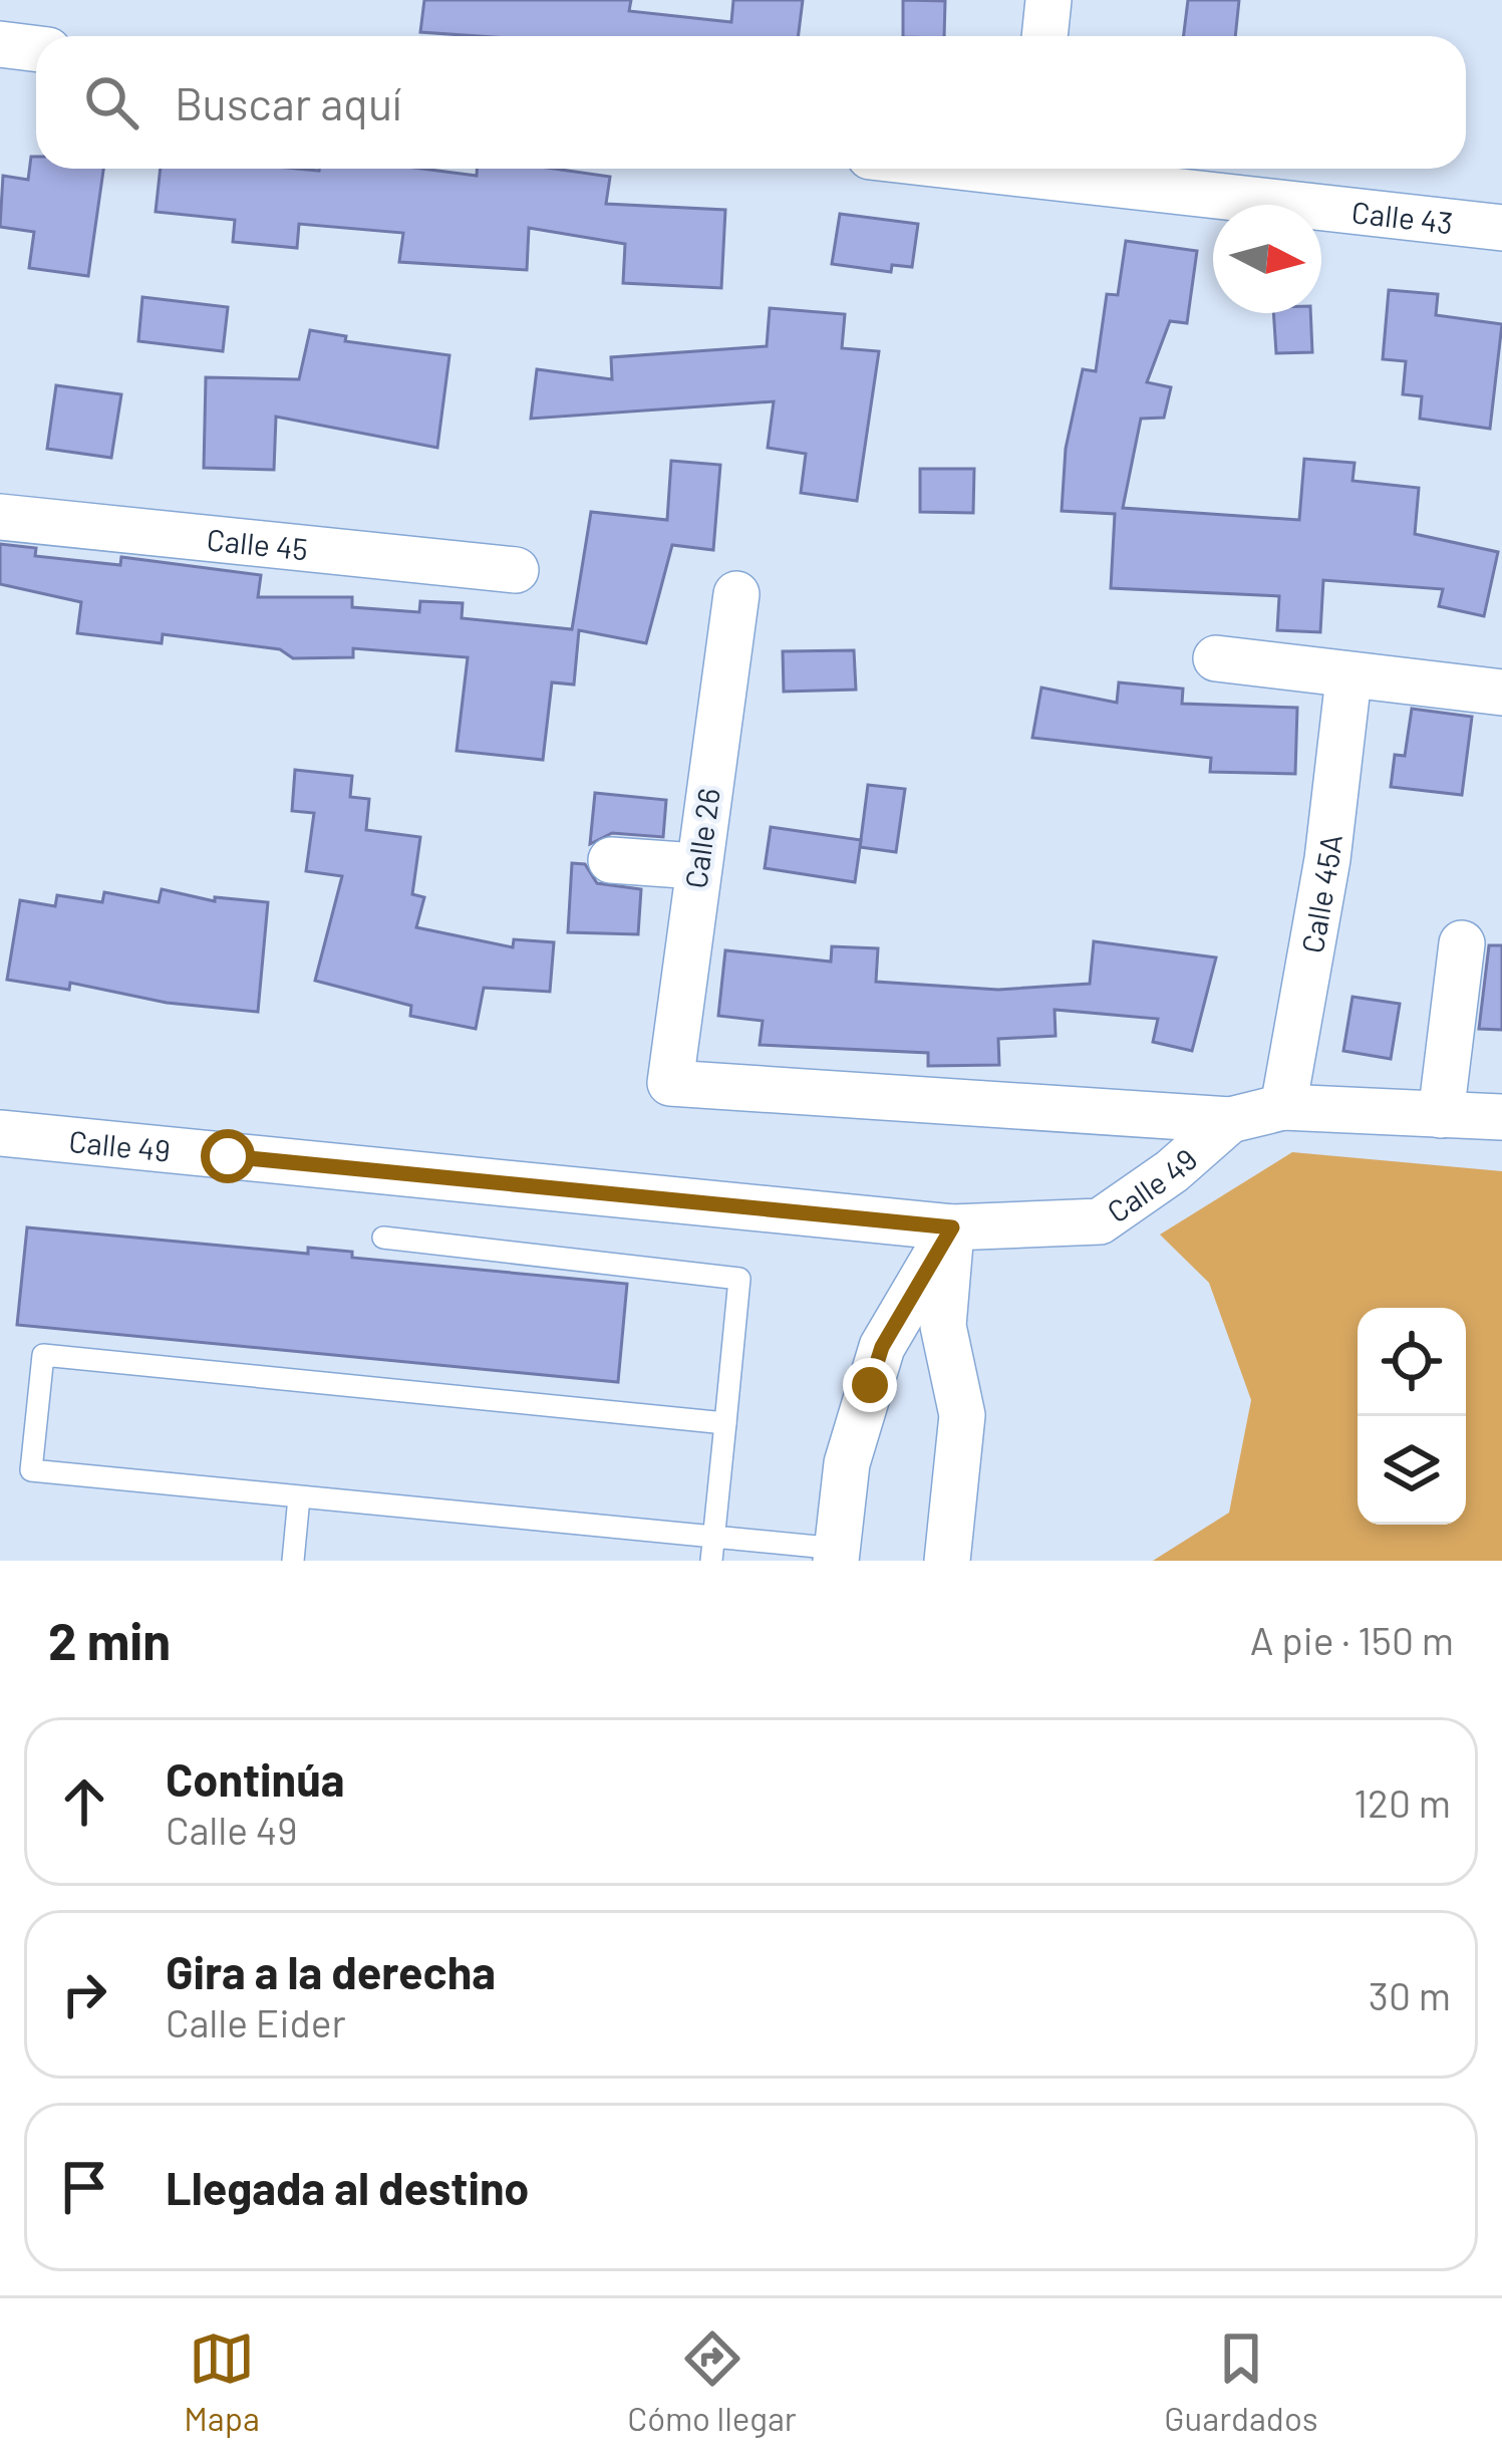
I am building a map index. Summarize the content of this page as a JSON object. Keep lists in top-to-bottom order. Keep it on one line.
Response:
{"streets":{"street":["Calle 43","Calle 45","Calle 26","Calle 45A","Calle 49"]},"crossings":[["Calle 26","Calle 49"],["Calle 45A","Calle 49"]],"north":"right","page":{"search":"Buscar aquí","heading":["2 min","A pie · 150 m"],"list":[["Continúa","Calle 49","120 m"],["Gira a la derecha","Calle Eider","30 m"],"Llegada al destino"],"nav":["Mapa","Cómo llegar","Guardados"]}}
